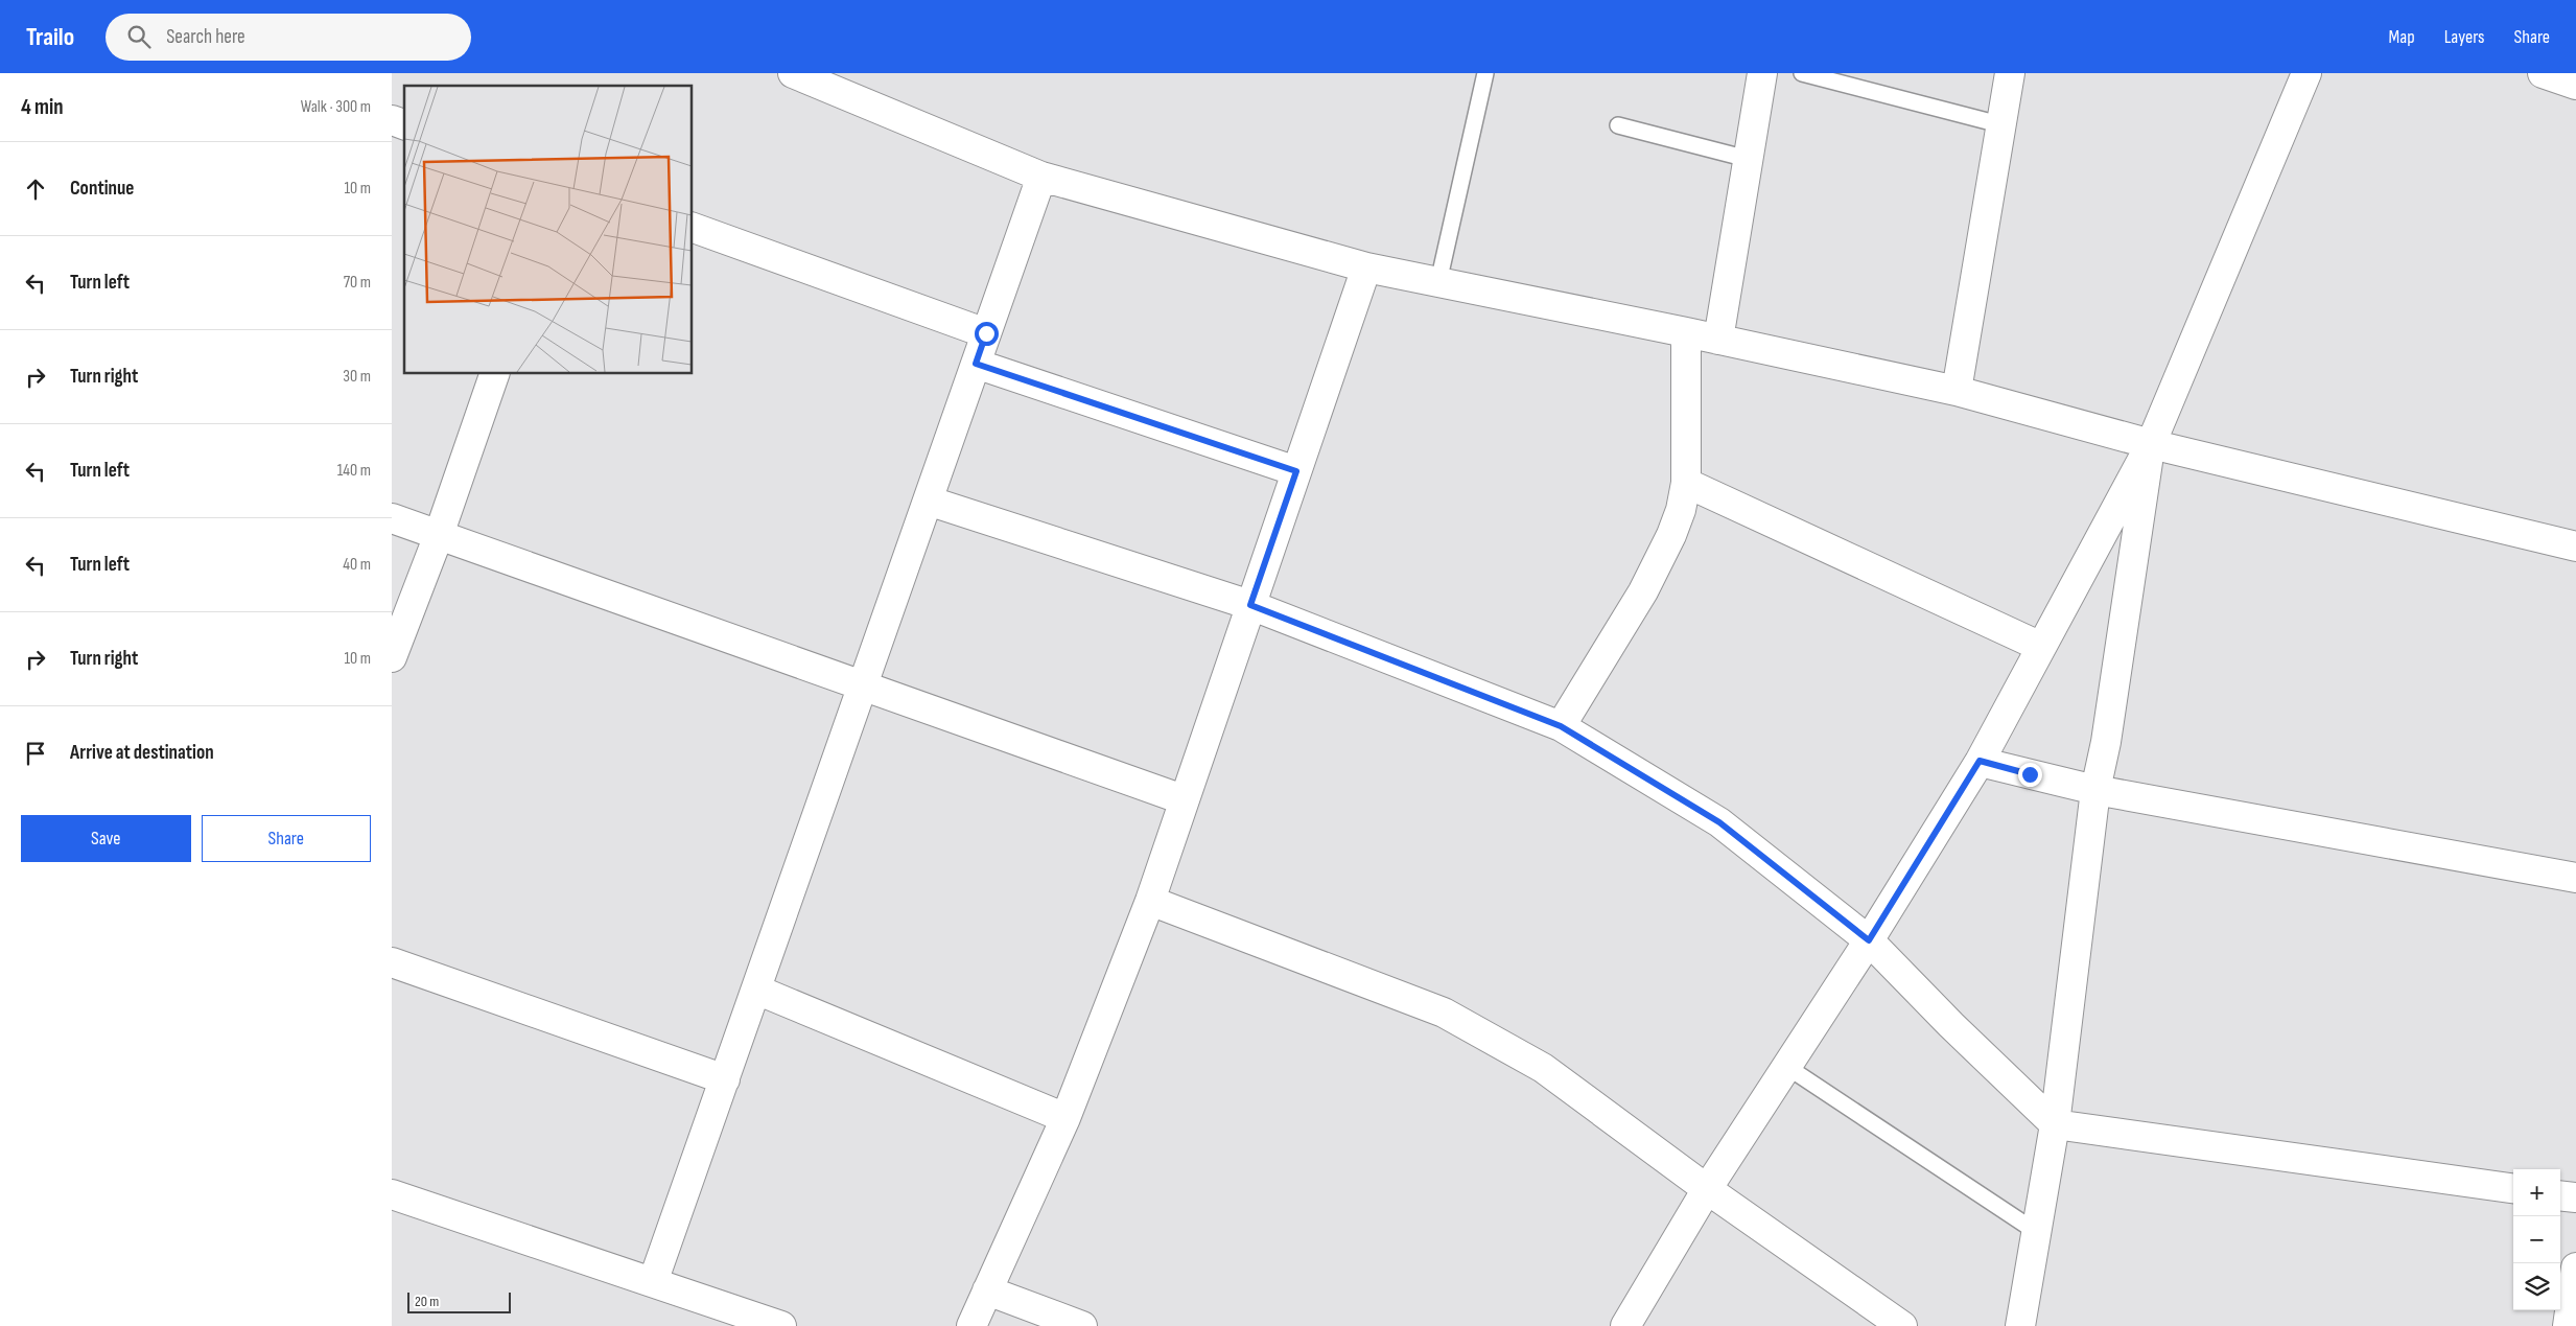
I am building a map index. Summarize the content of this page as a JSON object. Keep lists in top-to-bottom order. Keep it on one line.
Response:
{"scale_bar":"20 m","page":{"header":"Trailo","search":"Search here","nav":["Map","Layers","Share"],"heading":["4 min","Walk · 300 m"],"list":[["Continue","10 m"],["Turn left","70 m"],["Turn right","30 m"],["Turn left","140 m"],["Turn left","40 m"],["Turn right","10 m"],"Arrive at destination"],"buttons":["Save","Share"],"map_buttons":["+","−"],"scale":"20 m"}}
